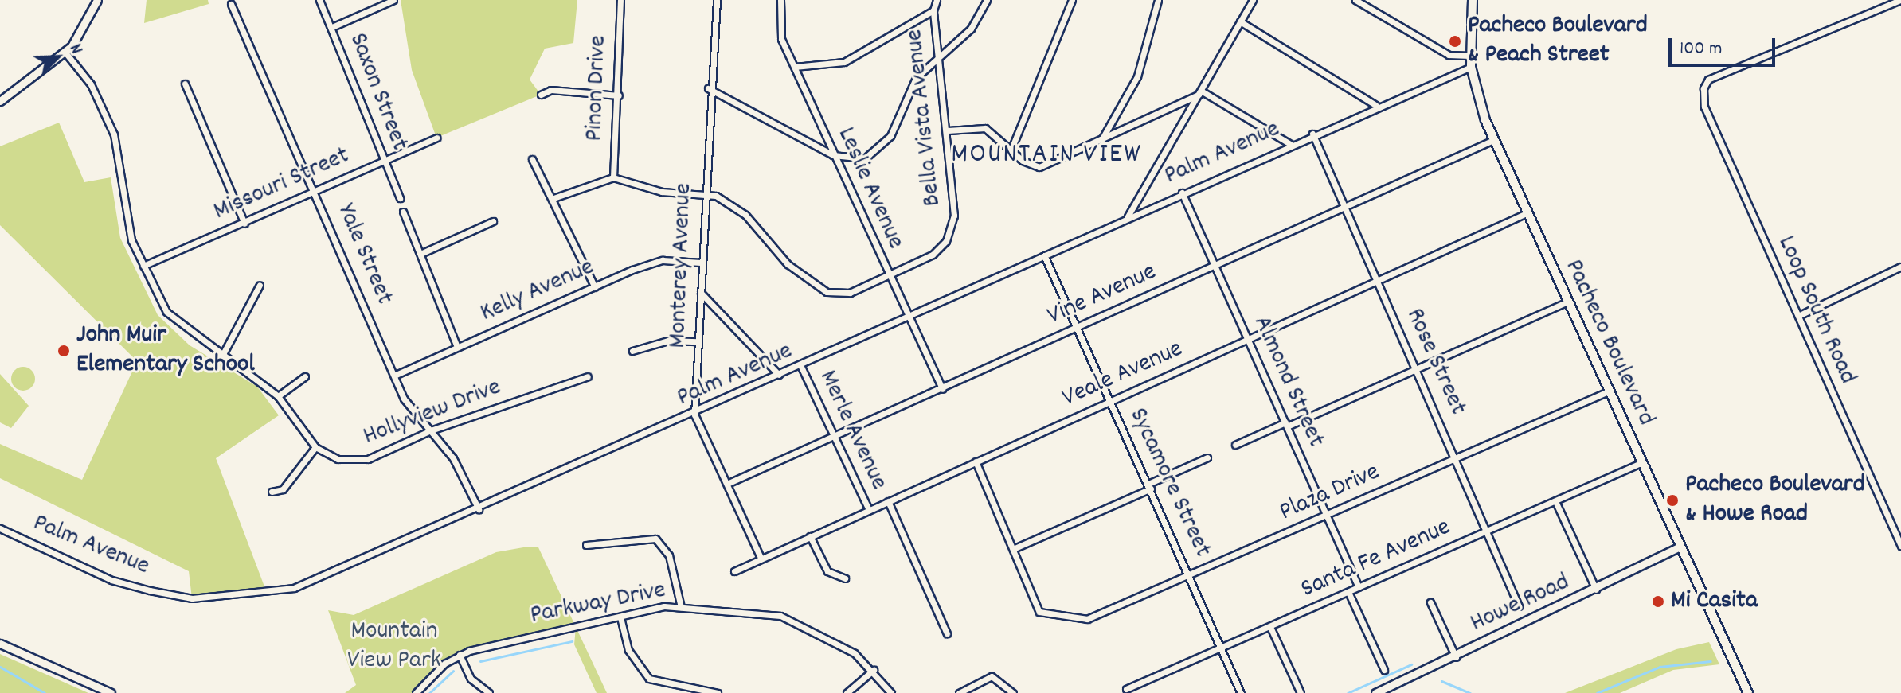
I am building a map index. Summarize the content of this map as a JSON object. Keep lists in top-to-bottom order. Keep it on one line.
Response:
{"streets":{"main road":["Pacheco Boulevard"],"street":["Pinon Drive","Saxon Street","Bella Vista Avenue","Palm Avenue","Missouri Street","Leslie Avenue","Yale Street","Monterey Avenue","Kelly Avenue","Vine Avenue","Loop South Road","Rose Street","Veale Avenue","Almond Street","Hollyview Drive","Merle Avenue","Sycamore Street","Plaza Drive","Santa Fe Avenue","Parkway Drive","Howe Road"]},"crossings":[["Pinon Drive","Bella Vista Avenue"],["Saxon Street","Missouri Street"],["Bella Vista Avenue","Leslie Avenue"],["Bella Vista Avenue","Monterey Avenue"],["Palm Avenue","Leslie Avenue"],["Palm Avenue","Yale Street"],["Palm Avenue","Monterey Avenue"],["Palm Avenue","Pacheco Boulevard"],["Palm Avenue","Rose Street"],["Palm Avenue","Almond Street"],["Palm Avenue","Merle Avenue"],["Palm Avenue","Sycamore Street"],["Missouri Street","Yale Street"],["Leslie Avenue","Vine Avenue"],["Yale Street","Kelly Avenue"],["Yale Street","Hollyview Drive"],["Monterey Avenue","Kelly Avenue"],["Monterey Avenue","Vine Avenue"],["Monterey Avenue","Veale Avenue"],["Monterey Avenue","Merle Avenue"],["Vine Avenue","Pacheco Boulevard"],["Vine Avenue","Rose Street"],["Vine Avenue","Almond Street"],["Vine Avenue","Merle Avenue"],["Vine Avenue","Sycamore Street"],["Pacheco Boulevard","Veale Avenue"],["Pacheco Boulevard","Plaza Drive"],["Pacheco Boulevard","Santa Fe Avenue"],["Pacheco Boulevard","Howe Road"],["Rose Street","Veale Avenue"],["Rose Street","Plaza Drive"],["Rose Street","Santa Fe Avenue"],["Veale Avenue","Almond Street"],["Veale Avenue","Merle Avenue"],["Veale Avenue","Sycamore Street"],["Almond Street","Plaza Drive"],["Almond Street","Santa Fe Avenue"],["Sycamore Street","Plaza Drive"],["Sycamore Street","Santa Fe Avenue"]],"districts":["MOUNTAIN VIEW"],"parks":["Mountain View Park"],"places":["Pacheco Boulevard & Peach Street","John Muir Elementary School","Pacheco Boulevard & Howe Road","Mi Casita"],"scale_bar":"100 m","north":"top right"}
